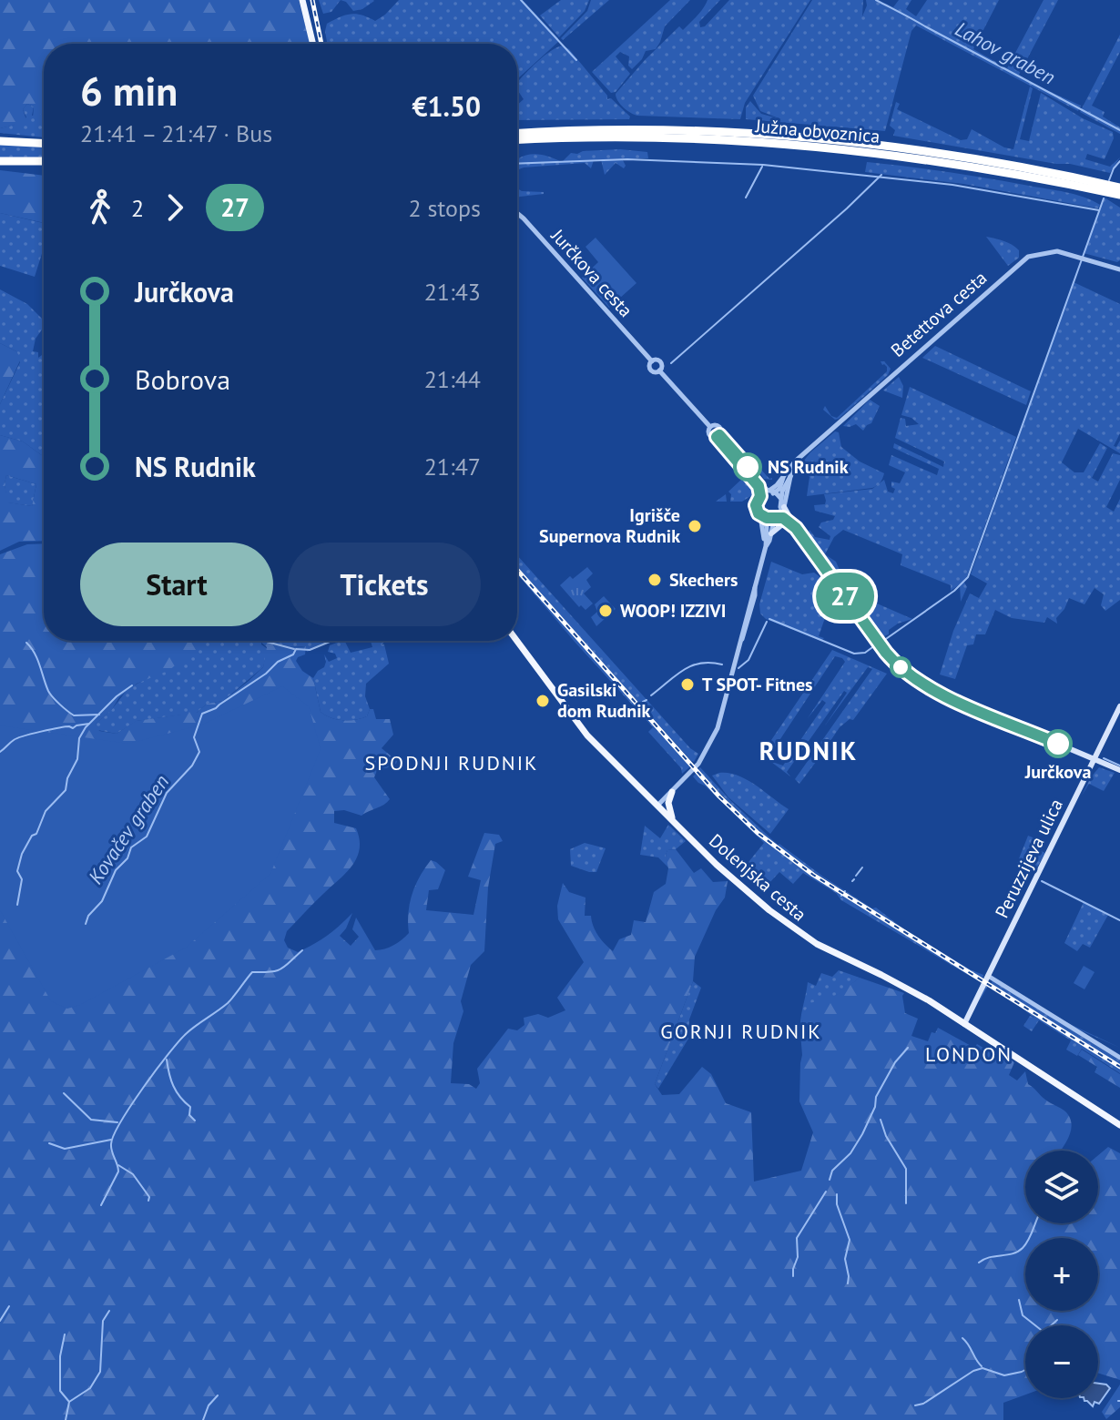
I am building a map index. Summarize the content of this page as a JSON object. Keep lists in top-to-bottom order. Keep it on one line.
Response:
{"streets":{"highway":["Južna obvoznica"],"main road":["Peruzzijeva ulica","Dolenjska cesta"],"street":["Jurčkova cesta","Betettova cesta"]},"crossings":[["Peruzzijeva ulica","Dolenjska cesta"]],"districts":["RUDNIK","SPODNJI RUDNIK","GORNJI RUDNIK","LONDON"],"water":["Lahov graben","Kovačev graben"],"places":["NS Rudnik","Igrišče Supernova Rudnik","Skechers","WOOP! IZZIVI","T SPOT- Fitnes","Gasilski dom Rudnik","Jurčkova"],"lines":["bus line 27"],"page":{"on_map":"27","heading":["6 min","21:41 – 21:47 · Bus","€1.50"],"legs":["2","27","2 stops"],"list":[{"name":"Jurčkova","value":"21:43"},{"name":"Bobrova","value":"21:44"},{"name":"NS Rudnik","value":"21:47"}],"buttons":["Start","Tickets"],"map_buttons":["+","−"]}}
